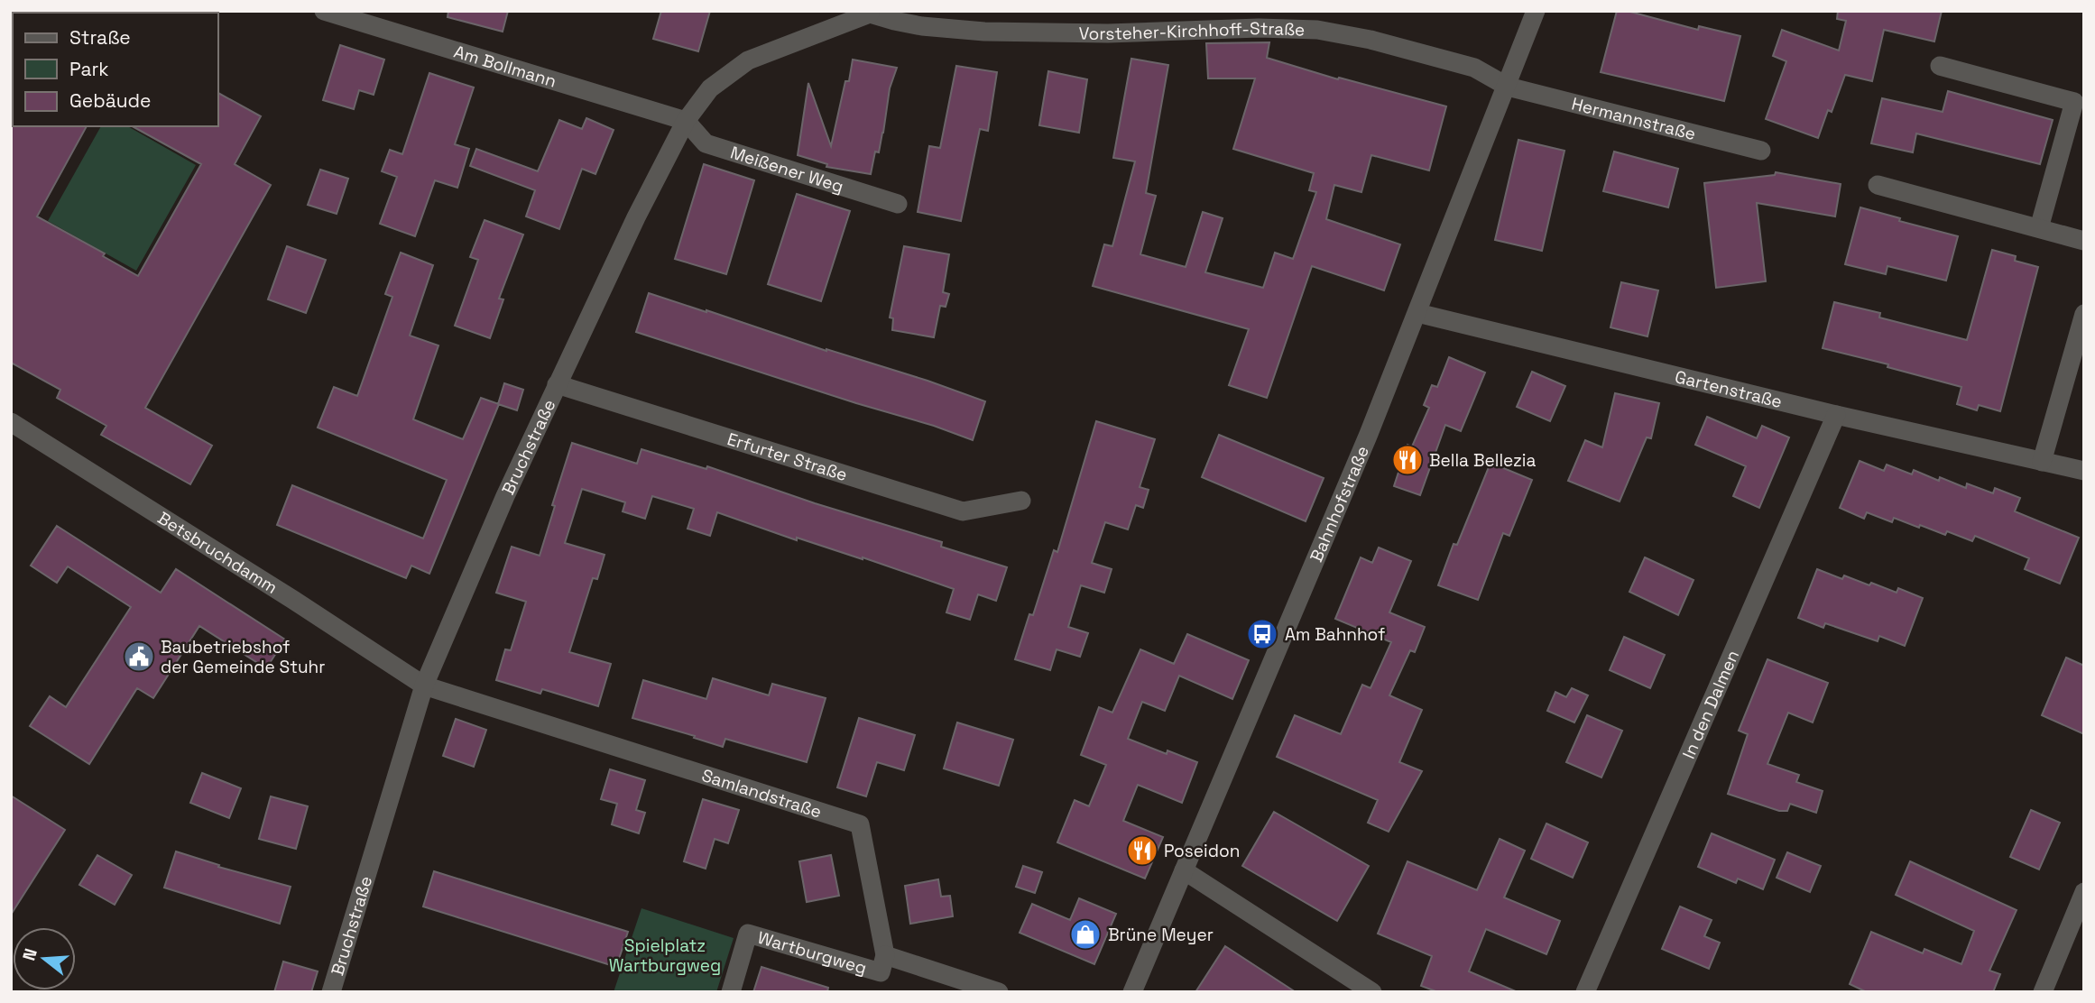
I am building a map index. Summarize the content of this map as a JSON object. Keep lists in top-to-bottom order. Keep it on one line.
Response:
{"streets":{"street":["Vorsteher-Kirchhoff-Straße","Am Bollmann","Hermannstraße","Meißener Weg","Gartenstraße","Bruchstraße","Erfurter Straße","Bahnhofstraße","Betsbruchdamm","In den Dalmen","Samlandstraße","Wartburgweg"]},"crossings":[["Vorsteher-Kirchhoff-Straße","Hermannstraße"],["Vorsteher-Kirchhoff-Straße","Bruchstraße"],["Vorsteher-Kirchhoff-Straße","Bahnhofstraße"],["Am Bollmann","Meißener Weg"],["Am Bollmann","Bruchstraße"],["Hermannstraße","Bahnhofstraße"],["Meißener Weg","Bruchstraße"],["Gartenstraße","Bahnhofstraße"],["Gartenstraße","In den Dalmen"],["Bruchstraße","Erfurter Straße"],["Bruchstraße","Betsbruchdamm"],["Bruchstraße","Samlandstraße"],["Betsbruchdamm","Samlandstraße"],["Samlandstraße","Wartburgweg"]],"parks":["Spielplatz Wartburgweg"],"places":{"restaurant":["Bella Bellezia","Poseidon"],"bus stop":["Am Bahnhof"],"public building":["Baubetriebshof der Gemeinde Stuhr"],"shop":["Brüne Meyer"]},"legend":["Straße","Park","Gebäude"],"north":"left"}
